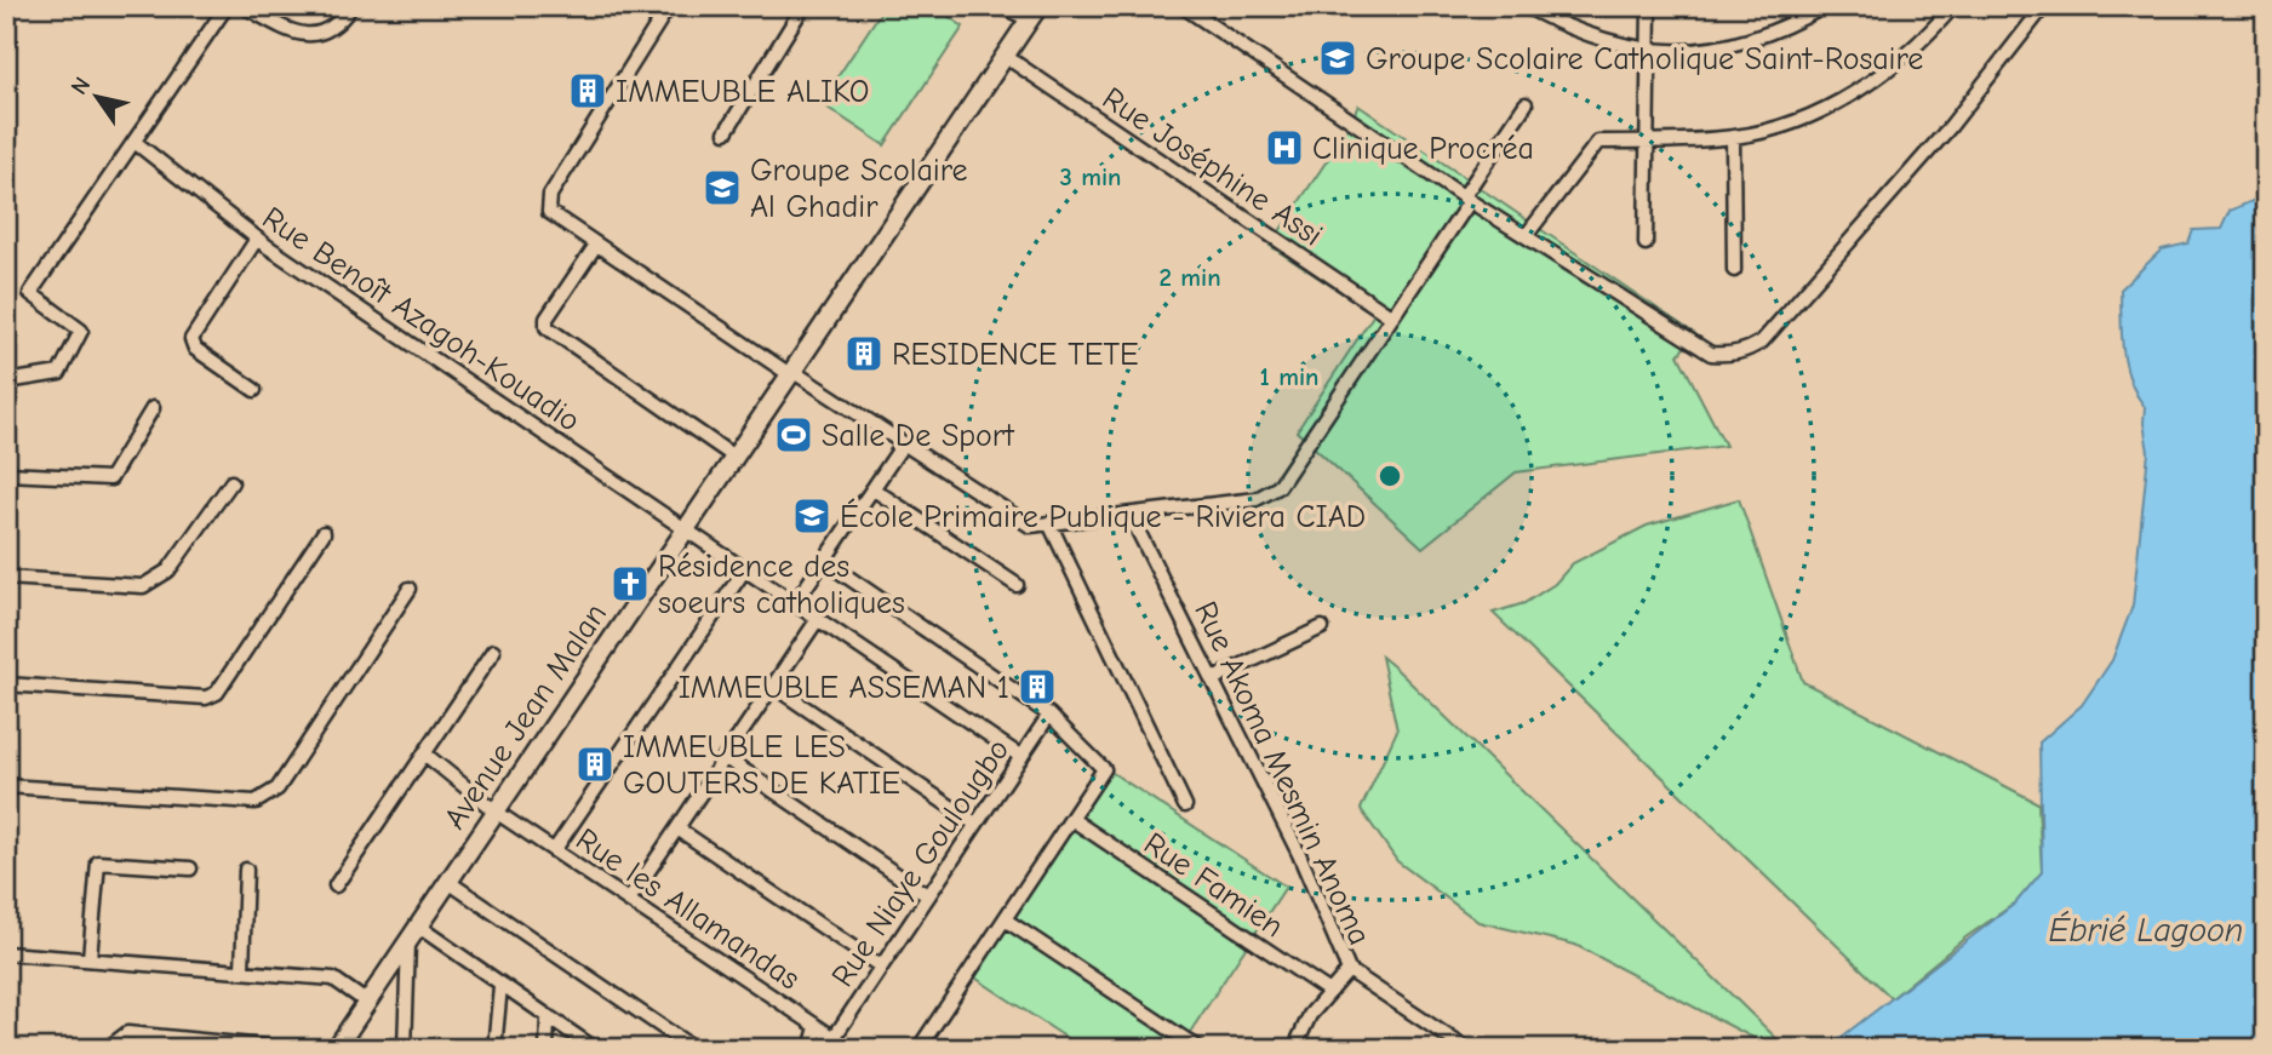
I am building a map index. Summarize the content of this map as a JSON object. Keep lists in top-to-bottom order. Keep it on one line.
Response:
{"streets":{"main road":["Avenue Jean Malan"],"street":["Rue Joséphine Assi","Rue Benoît Azagoh-Kouadio","Rue Akoma Mesmin Anoma","Rue Niaye Goulougbo","Rue Famien","Rue les Allamandas"]},"crossings":[["Rue Joséphine Assi","Avenue Jean Malan"],["Rue Benoît Azagoh-Kouadio","Avenue Jean Malan"],["Rue Benoît Azagoh-Kouadio","Rue Niaye Goulougbo"],["Avenue Jean Malan","Rue les Allamandas"],["Rue Niaye Goulougbo","Rue les Allamandas"]],"water":["Ébrié Lagoon"],"places":{"school or university":["Groupe Scolaire Catholique Saint-Rosaire","Groupe Scolaire Al Ghadir","École Primaire Publique - Riviera CIAD"],"building":["IMMEUBLE ALIKO","RESIDENCE TETE","IMMEUBLE ASSEMAN 1","IMMEUBLE LES GOUTERS DE KATIE"],"hospital":["Clinique Procréa"],"sports":["Salle De Sport"],"church":["Résidence des soeurs catholiques"]},"north":"top left","rings":["3 min","2 min","1 min"]}
